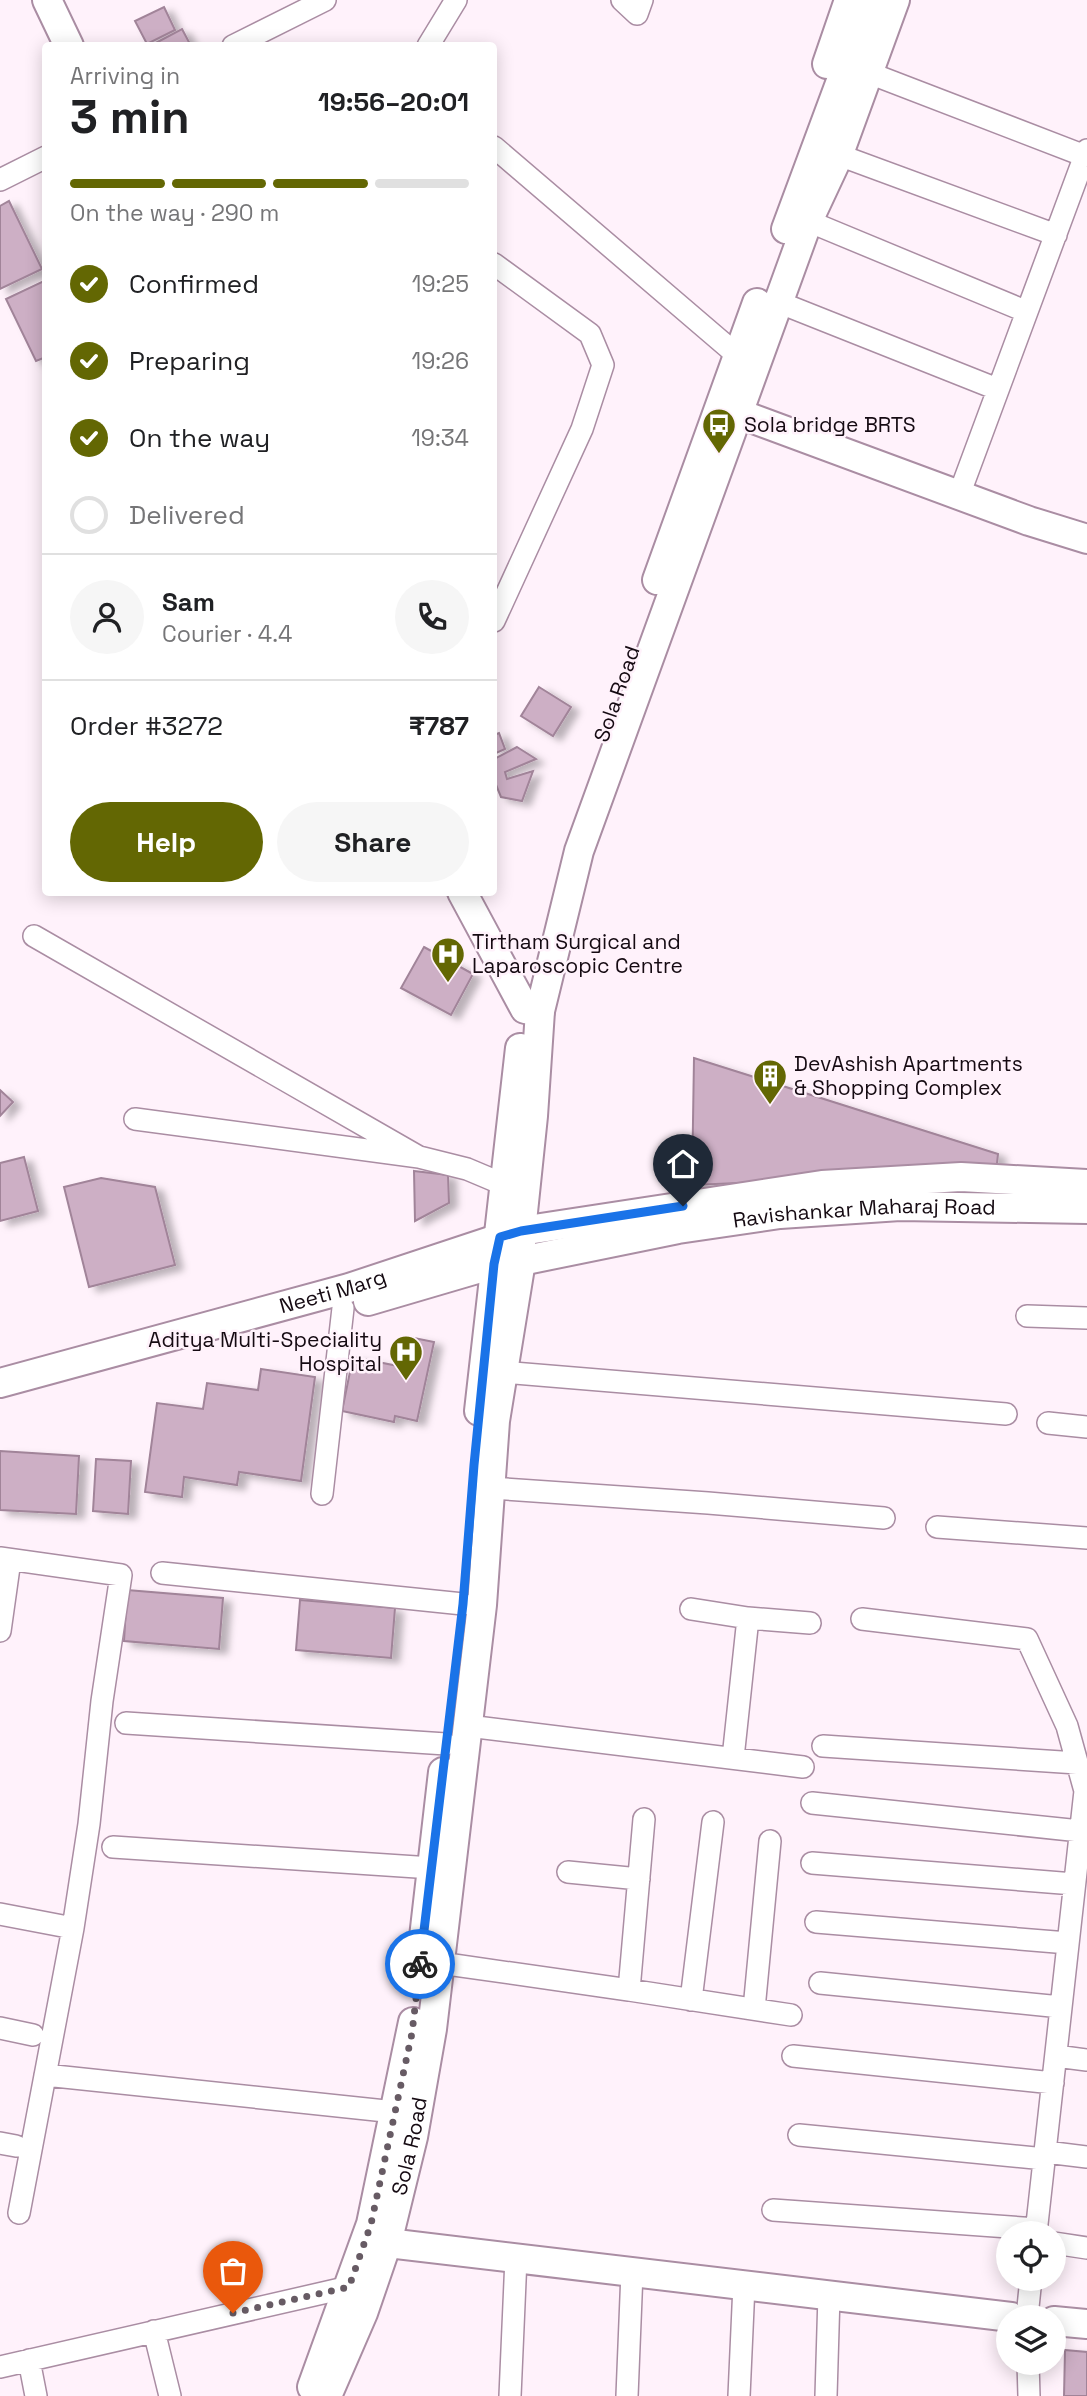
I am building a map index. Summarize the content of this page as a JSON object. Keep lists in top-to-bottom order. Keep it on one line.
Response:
{"streets":{"main road":["Sola Road","Ravishankar Maharaj Road","Neeti Marg"]},"crossings":[["Sola Road","Ravishankar Maharaj Road"],["Sola Road","Neeti Marg"],["Ravishankar Maharaj Road","Neeti Marg"]],"places":{"bus stop":["Sola bridge BRTS"],"hospital":["Tirtham Surgical and Laparoscopic Centre","Aditya Multi-Speciality Hospital"],"building":["DevAshish Apartments & Shopping Complex"]},"page":{"heading":["3 min","Arriving in","19:56–20:01"],"panel":["Sam","Courier · 4.4","Order #3272","₹787"],"bar":"On the way · 290 m","list":[["Confirmed","19:25"],["Preparing","19:26"],["On the way","19:34"],"Delivered"],"buttons":["Help","Share"]}}
